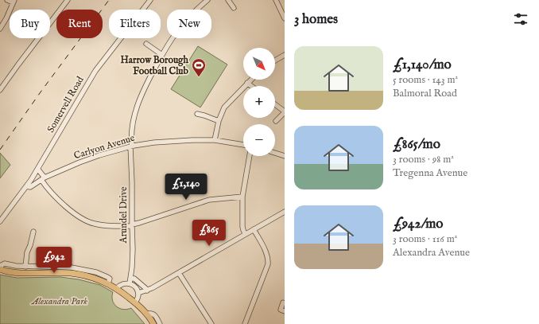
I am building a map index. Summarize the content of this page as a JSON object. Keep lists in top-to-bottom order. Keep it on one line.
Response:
{"streets":{"street":["Somervell Road","Carlyon Avenue","Arundel Drive"]},"crossings":[["Somervell Road","Carlyon Avenue"],["Carlyon Avenue","Arundel Drive"]],"parks":["Alexandra Park"],"places":{"sports":["Harrow Borough Football Club"]},"north":"bottom right","page":{"heading":"3 homes","chip":["Buy","Rent","Filters","New"],"list":[{"name":"£1,140/mo","note":"5 rooms · 143 m² · Balmoral Road"},{"name":"£865/mo","note":"3 rooms · 98 m² · Tregenna Avenue"},{"name":"£942/mo","note":"3 rooms · 116 m² · Alexandra Avenue"}],"map_buttons":["+","−"],"price":["£1,140","£865","£942"]}}
